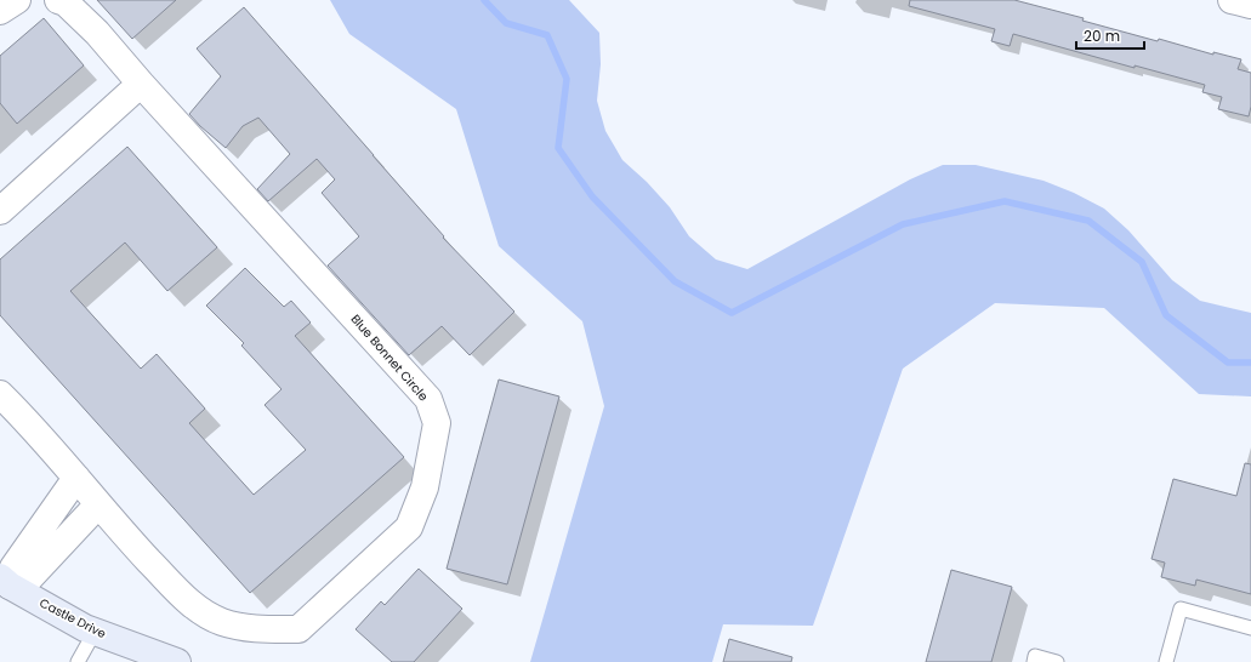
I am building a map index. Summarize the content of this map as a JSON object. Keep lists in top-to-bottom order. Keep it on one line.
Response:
{"streets":{"main road":["Castle Drive"],"street":["Blue Bonnet Circle"]},"scale_bar":"20 m"}
